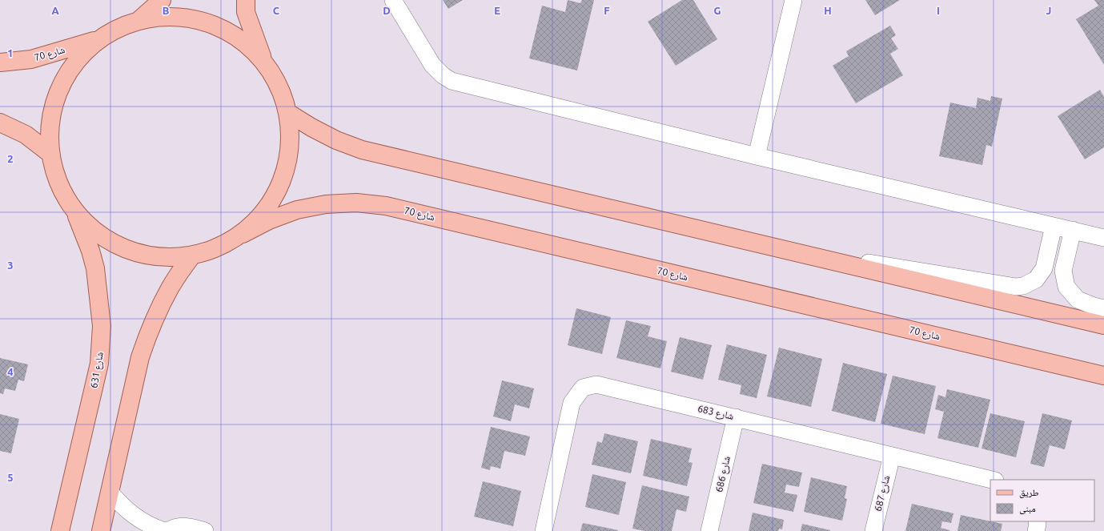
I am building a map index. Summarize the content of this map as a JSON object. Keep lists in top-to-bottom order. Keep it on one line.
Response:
{"streets":{"main road":["شارع 70","شارع 631"],"street":["شارع 683","شارع 686","شارع 687"]},"crossings":[["شارع 683","شارع 686"],["شارع 683","شارع 687"]],"legend":["طريق","مبنى"],"grid":{"columns":["A","B","C","D","E","F","G","H","I","J"],"rows":["1","2","3","4","5"]}}
